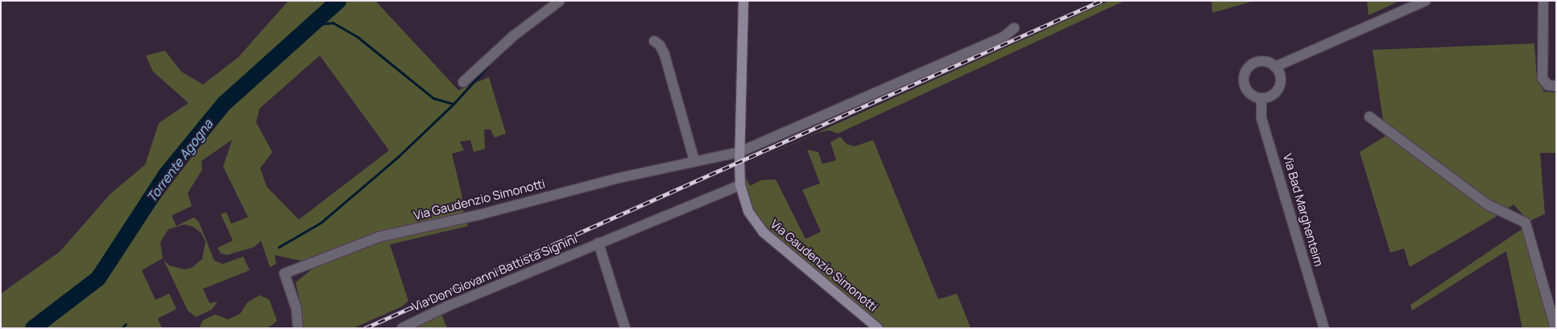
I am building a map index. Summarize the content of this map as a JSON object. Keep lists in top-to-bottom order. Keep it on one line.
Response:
{"streets":{"street":["Via Gaudenzio Simonotti","Via Bad Marghenteim","Via Don Giovanni Battista Signini"]},"crossings":[["Via Gaudenzio Simonotti","Via Don Giovanni Battista Signini"]],"water":["Torrente Agogna"]}
